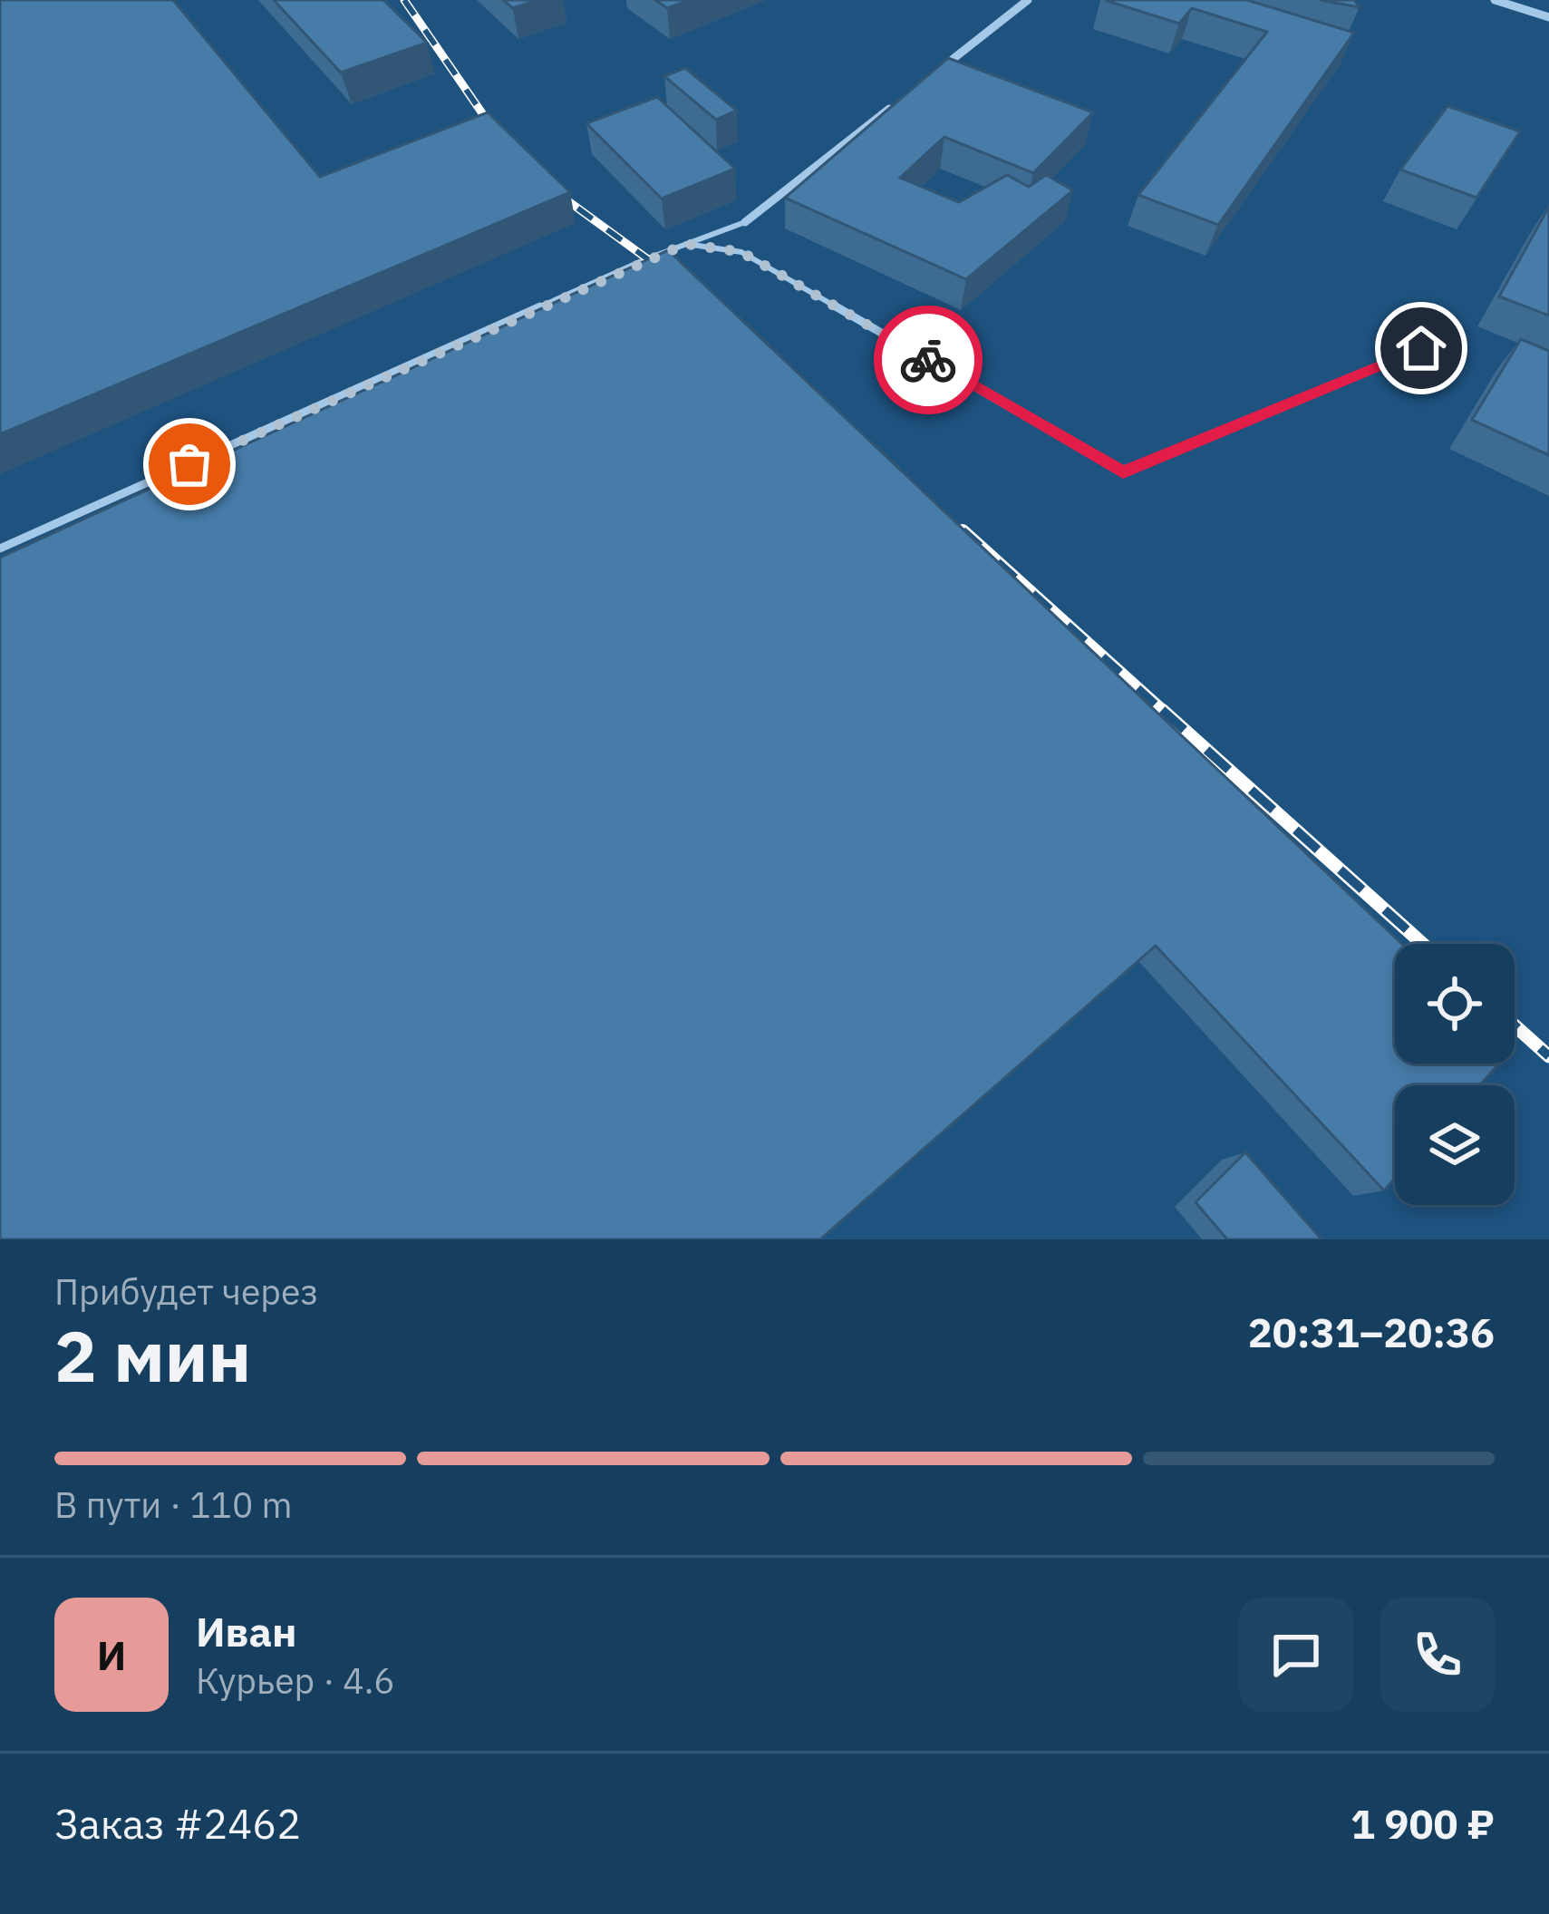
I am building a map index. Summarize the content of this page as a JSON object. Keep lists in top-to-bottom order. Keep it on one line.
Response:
{"page":{"heading":["2 мин","Прибудет через","20:31–20:36"],"panel":["Иван","Курьер · 4.6","Заказ #2462","1 900 ₽"],"bar":"В пути · 110 m","round":"И"}}
